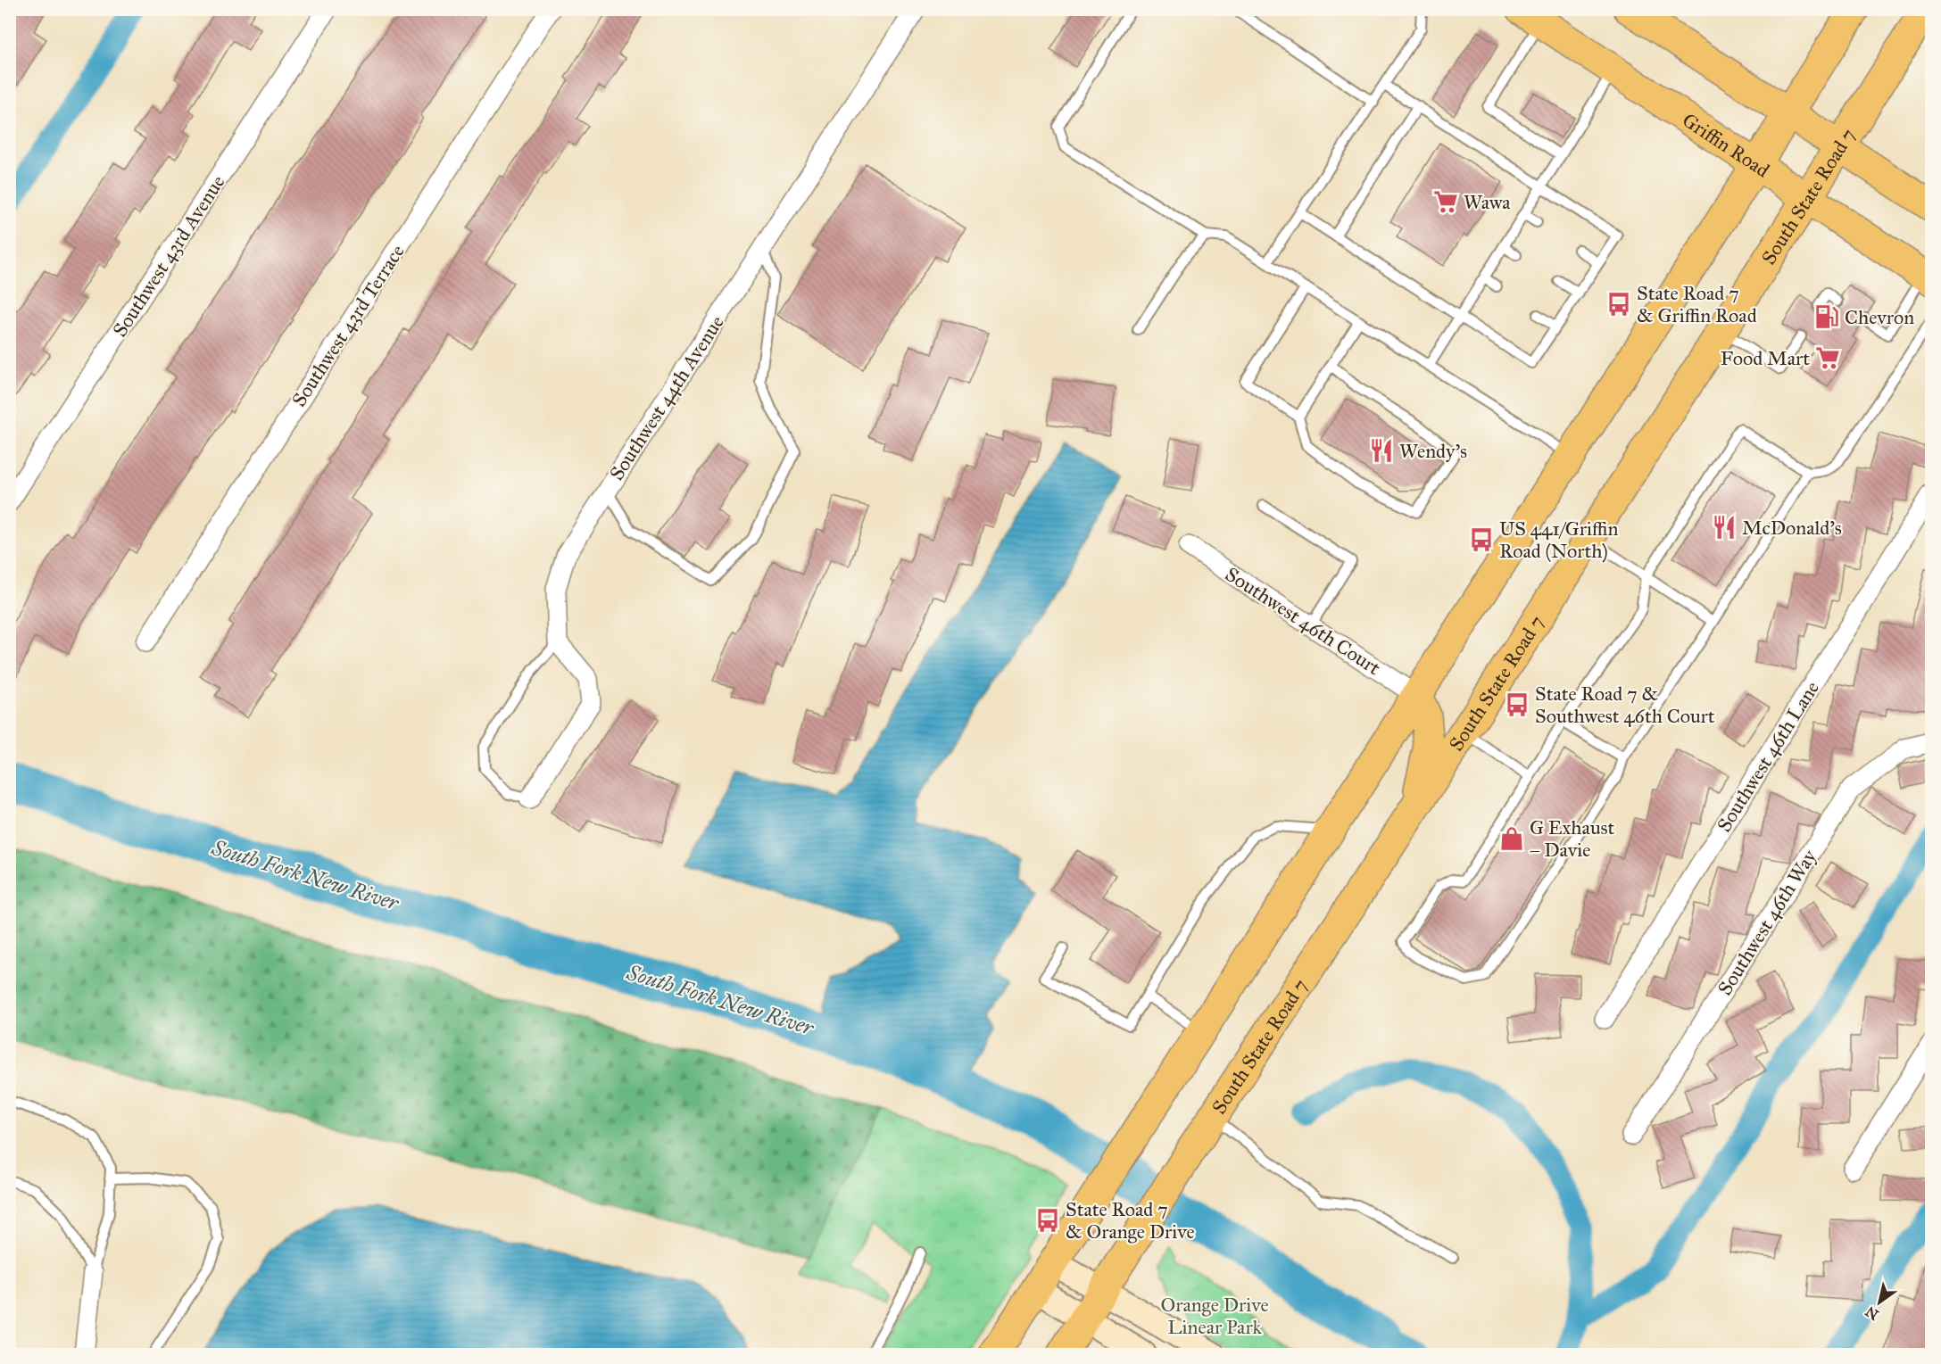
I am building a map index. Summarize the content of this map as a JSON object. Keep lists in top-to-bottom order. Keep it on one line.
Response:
{"streets":{"main road":["Griffin Road","South State Road 7"],"street":["Southwest 43rd Avenue","Southwest 43rd Terrace","Southwest 44th Avenue","Southwest 46th Court","Southwest 46th Lane","Southwest 46th Way"]},"crossings":[["Griffin Road","South State Road 7"]],"water":["South Fork New River"],"parks":["Orange Drive Linear Park"],"places":{"supermarket":["Wawa","Food Mart"],"bus stop":["State Road 7 & Griffin Road","US 441/Griffin Road (North)","State Road 7 & Southwest 46th Court","State Road 7 & Orange Drive"],"fuel station":["Chevron"],"restaurant":["Wendy's","McDonald's"],"shop":["G Exhaust – Davie"]},"north":"bottom left"}
